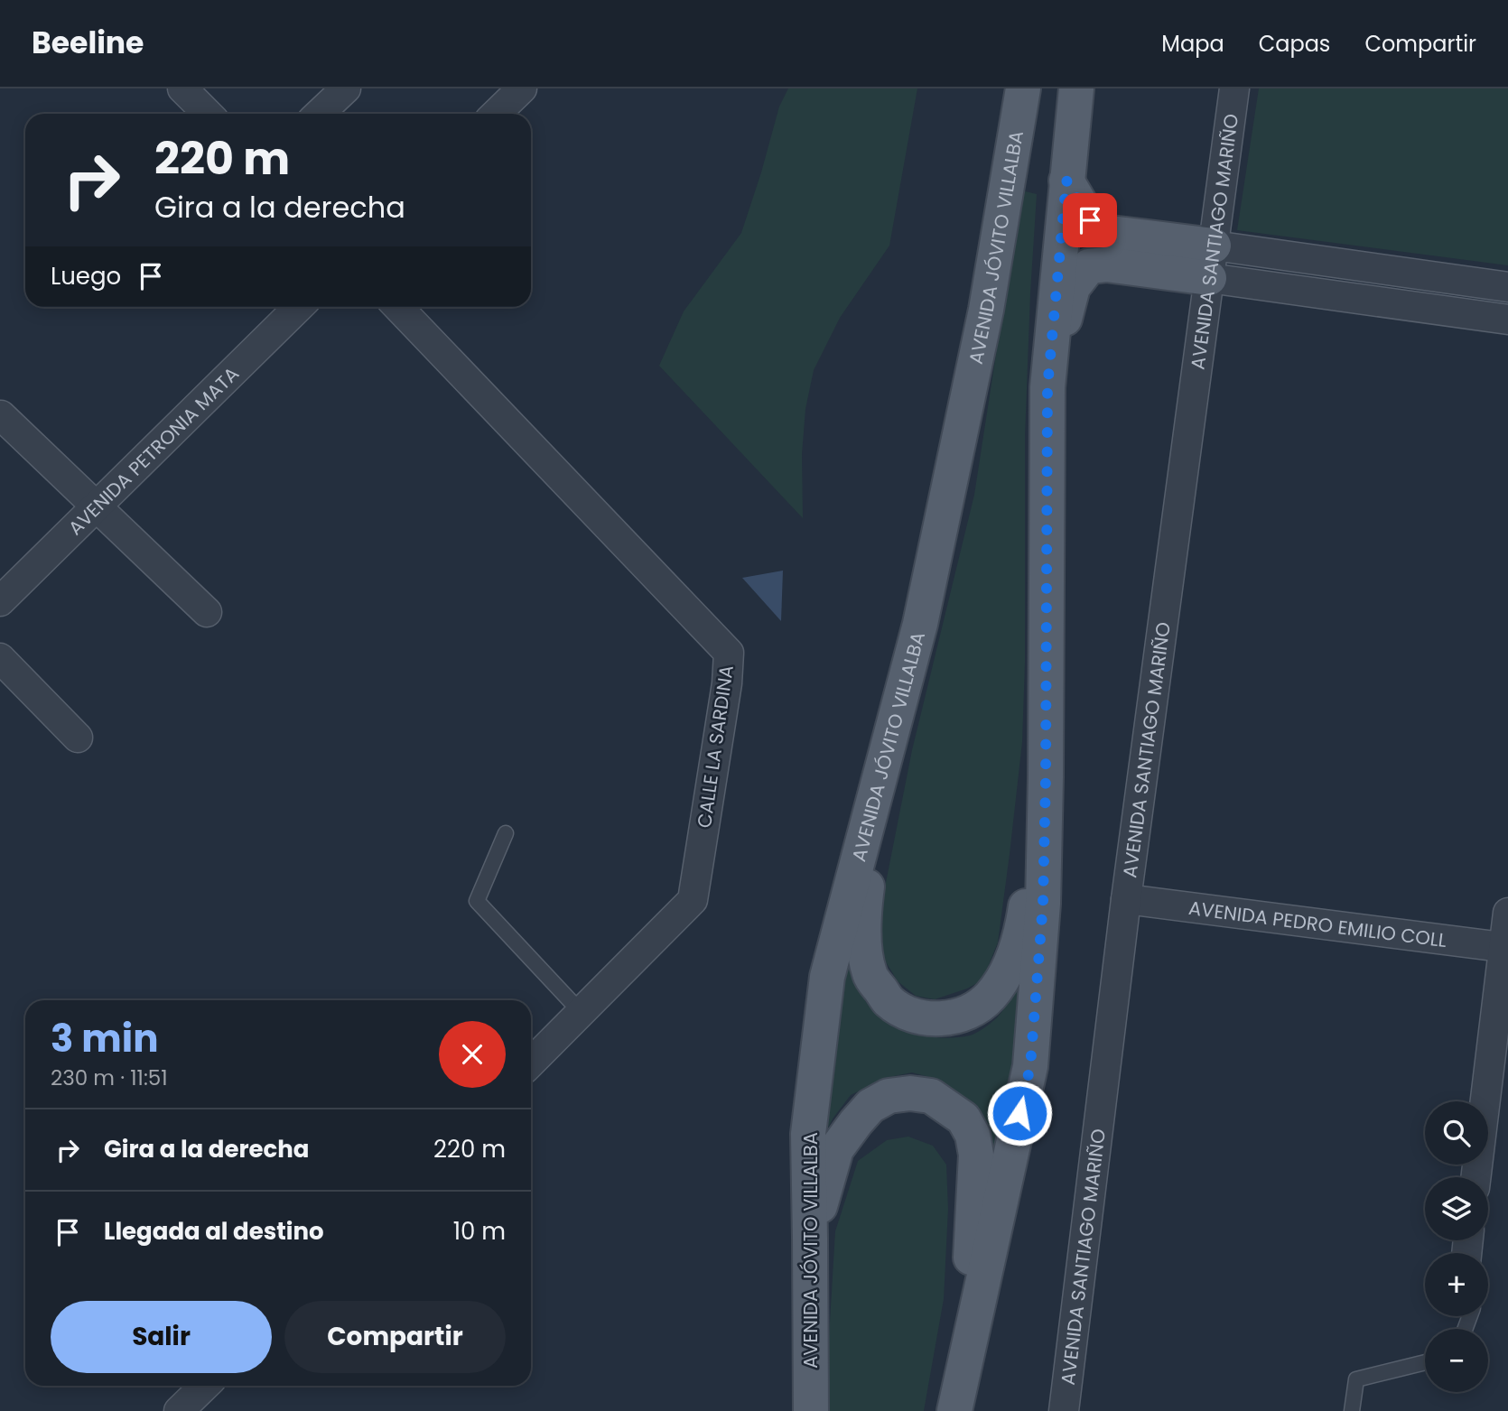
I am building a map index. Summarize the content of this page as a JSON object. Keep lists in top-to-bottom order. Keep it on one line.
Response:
{"streets":{"main road":["AVENIDA JÓVITO VILLALBA"],"street":["AVENIDA SANTIAGO MARIÑO","AVENIDA PETRONIA MATA","CALLE LA SARDINA","AVENIDA PEDRO EMILIO COLL"]},"crossings":[["AVENIDA SANTIAGO MARIÑO","AVENIDA PEDRO EMILIO COLL"]],"page":{"header":"Beeline","nav":["Mapa","Capas","Compartir"],"turn":["220 m","Gira a la derecha"],"then":"Luego","heading":["3 min","230 m · 11:51"],"map_buttons":["+","−"],"list":[{"name":"Gira a la derecha","value":"220 m"},{"name":"Llegada al destino","value":"10 m"}],"buttons":["Salir","Compartir"]}}
